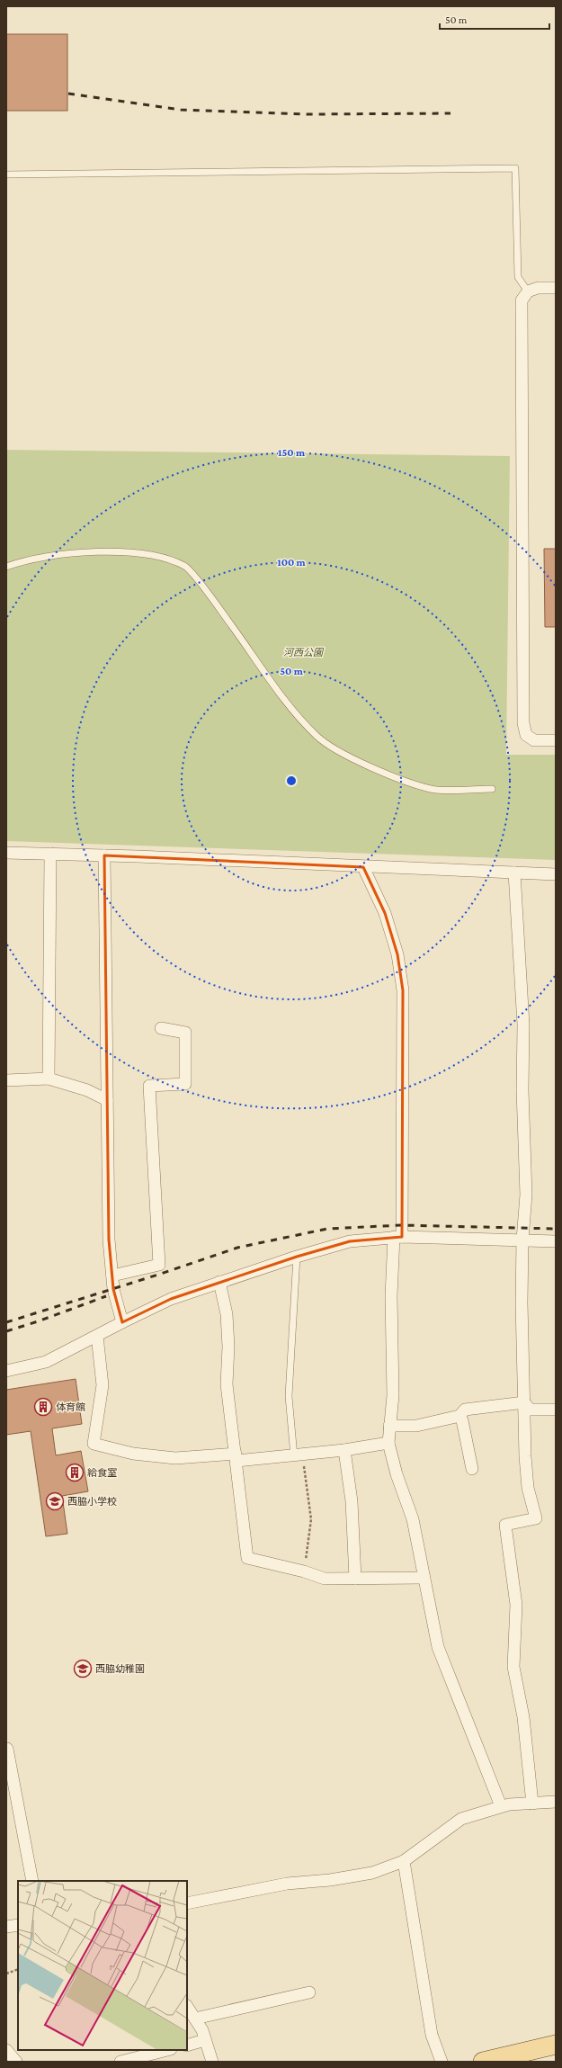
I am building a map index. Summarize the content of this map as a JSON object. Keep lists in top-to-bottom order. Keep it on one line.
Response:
{"parks":["河西公園"],"places":{"building":["体育館","給食室"],"school or university":["西脇小学校","西脇幼稚園"]},"scale_bar":"50 m","rings":["150 m","100 m","50 m"]}
